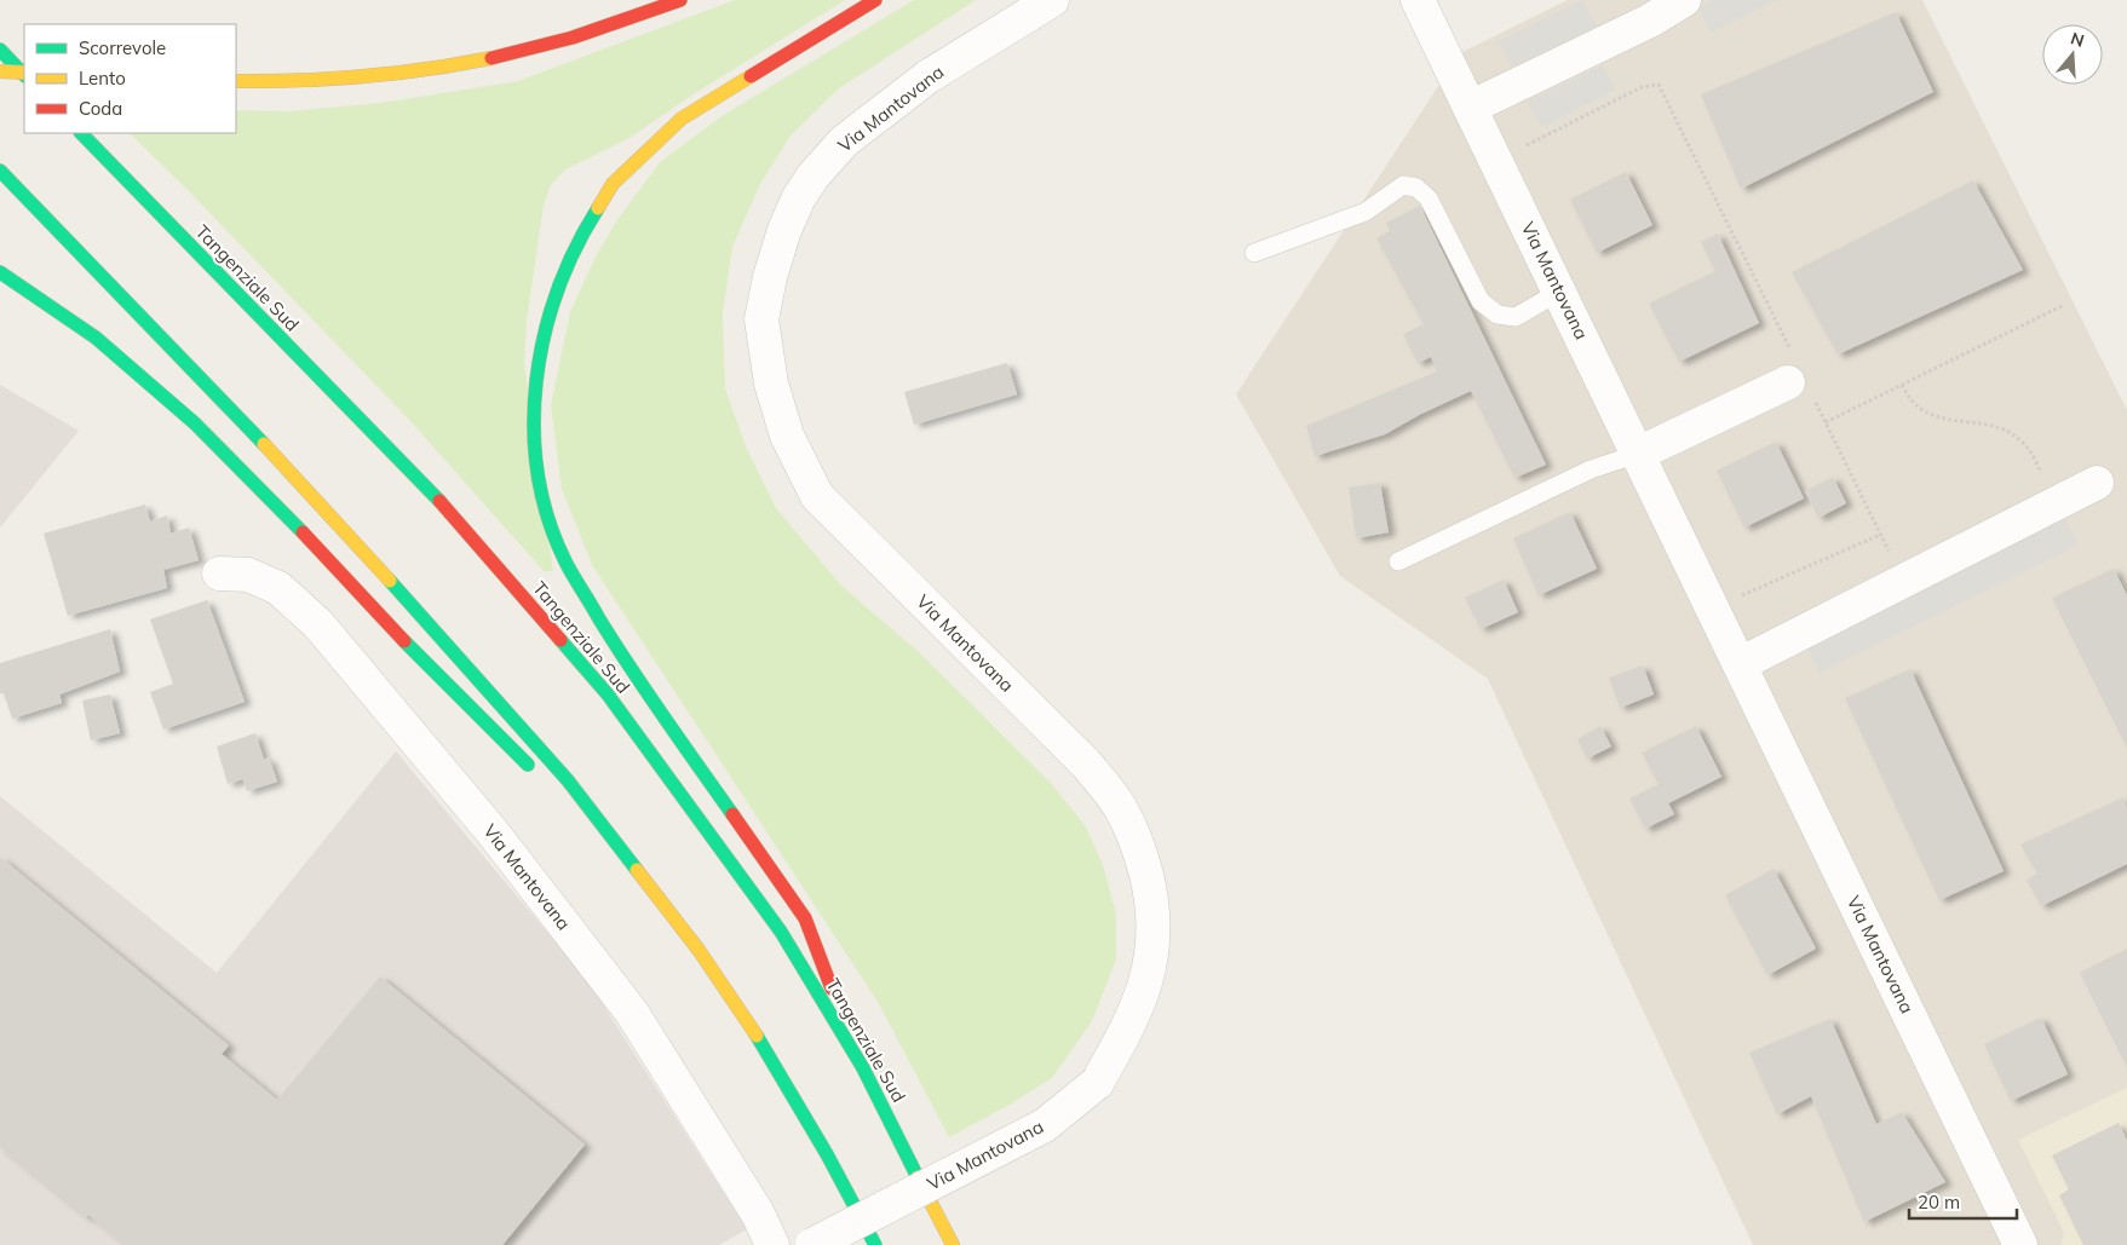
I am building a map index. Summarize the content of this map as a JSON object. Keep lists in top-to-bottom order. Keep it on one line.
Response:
{"streets":{"highway":["Tangenziale Sud"],"street":["Via Mantovana"]},"legend":["Scorrevole","Lento","Coda"],"scale_bar":"20 m","north":"top"}
